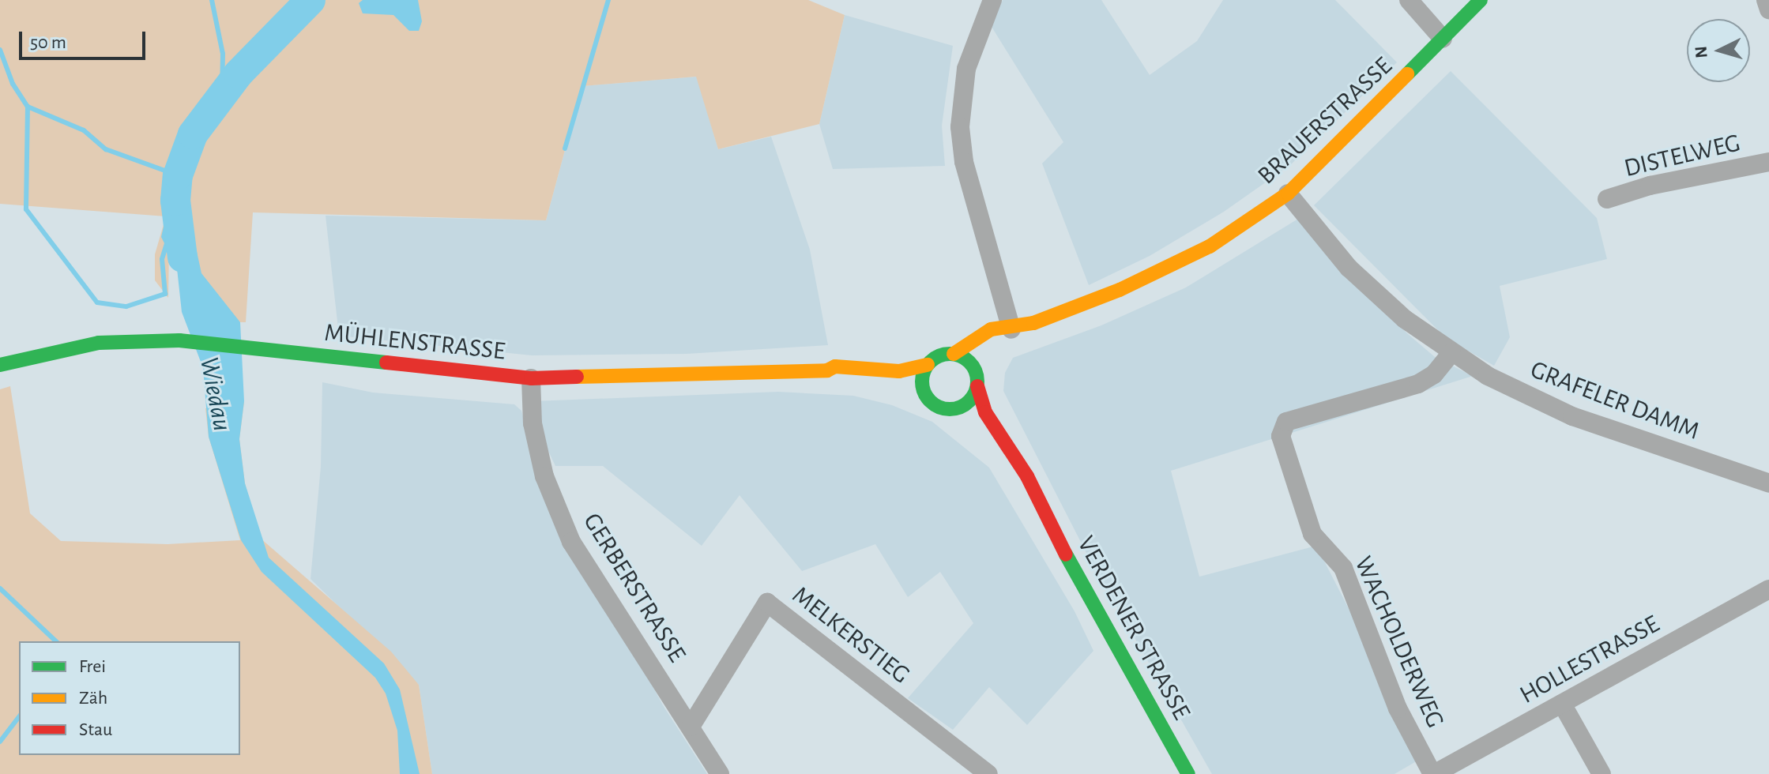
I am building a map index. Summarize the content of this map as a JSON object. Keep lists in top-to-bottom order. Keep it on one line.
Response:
{"streets":{"main road":["BRAUERSTRASSE","MÜHLENSTRASSE","VERDENER STRASSE"],"street":["DISTELWEG","GRAFELER DAMM","GERBERSTRASSE","MELKERSTIEG","WACHOLDERWEG","HOLLESTRASSE"]},"crossings":[["BRAUERSTRASSE","MÜHLENSTRASSE"],["BRAUERSTRASSE","GRAFELER DAMM"],["BRAUERSTRASSE","VERDENER STRASSE"],["MÜHLENSTRASSE","GERBERSTRASSE"],["MÜHLENSTRASSE","VERDENER STRASSE"],["GRAFELER DAMM","WACHOLDERWEG"],["GERBERSTRASSE","MELKERSTIEG"],["WACHOLDERWEG","HOLLESTRASSE"]],"water":["Wiedau"],"legend":["Frei","Zäh","Stau"],"scale_bar":"50 m","north":"left"}
